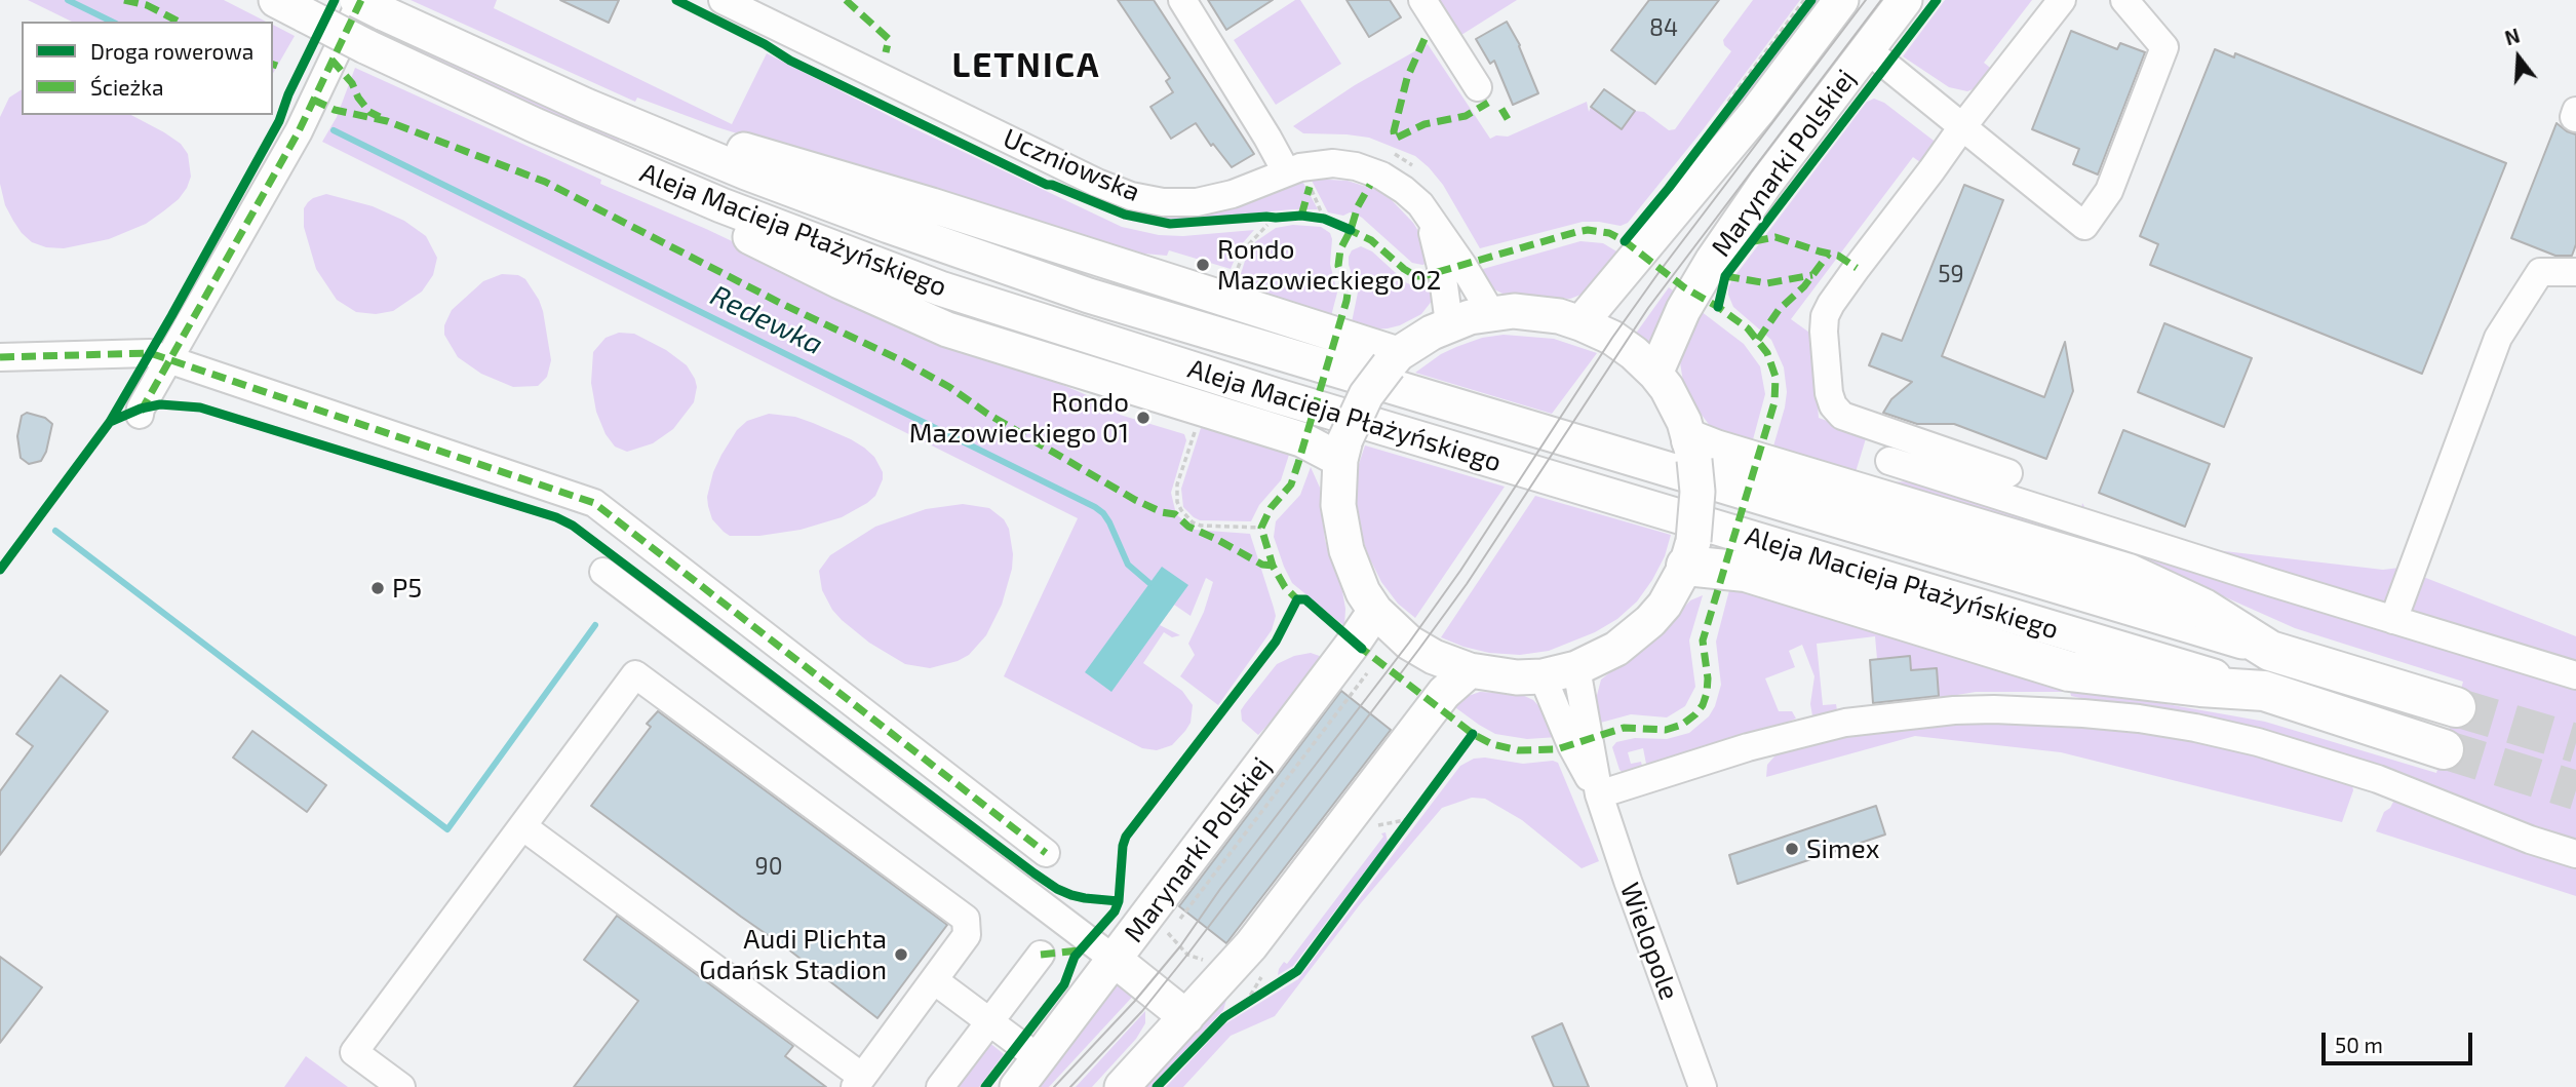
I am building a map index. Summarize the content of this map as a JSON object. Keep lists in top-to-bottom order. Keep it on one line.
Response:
{"streets":{"highway":["Aleja Macieja Płażyńskiego"],"main road":["Marynarki Polskiej"],"street":["Uczniowska","Wielopole"]},"districts":["LETNICA"],"water":["Redewka"],"places":["Rondo Mazowieckiego 02","Rondo Mazowieckiego 01","P5","Simex","Audi Plichta Gdańsk Stadion"],"house_numbers":["84","59","90"],"legend":["Droga rowerowa","Ścieżka"],"scale_bar":"50 m","north":"top"}
